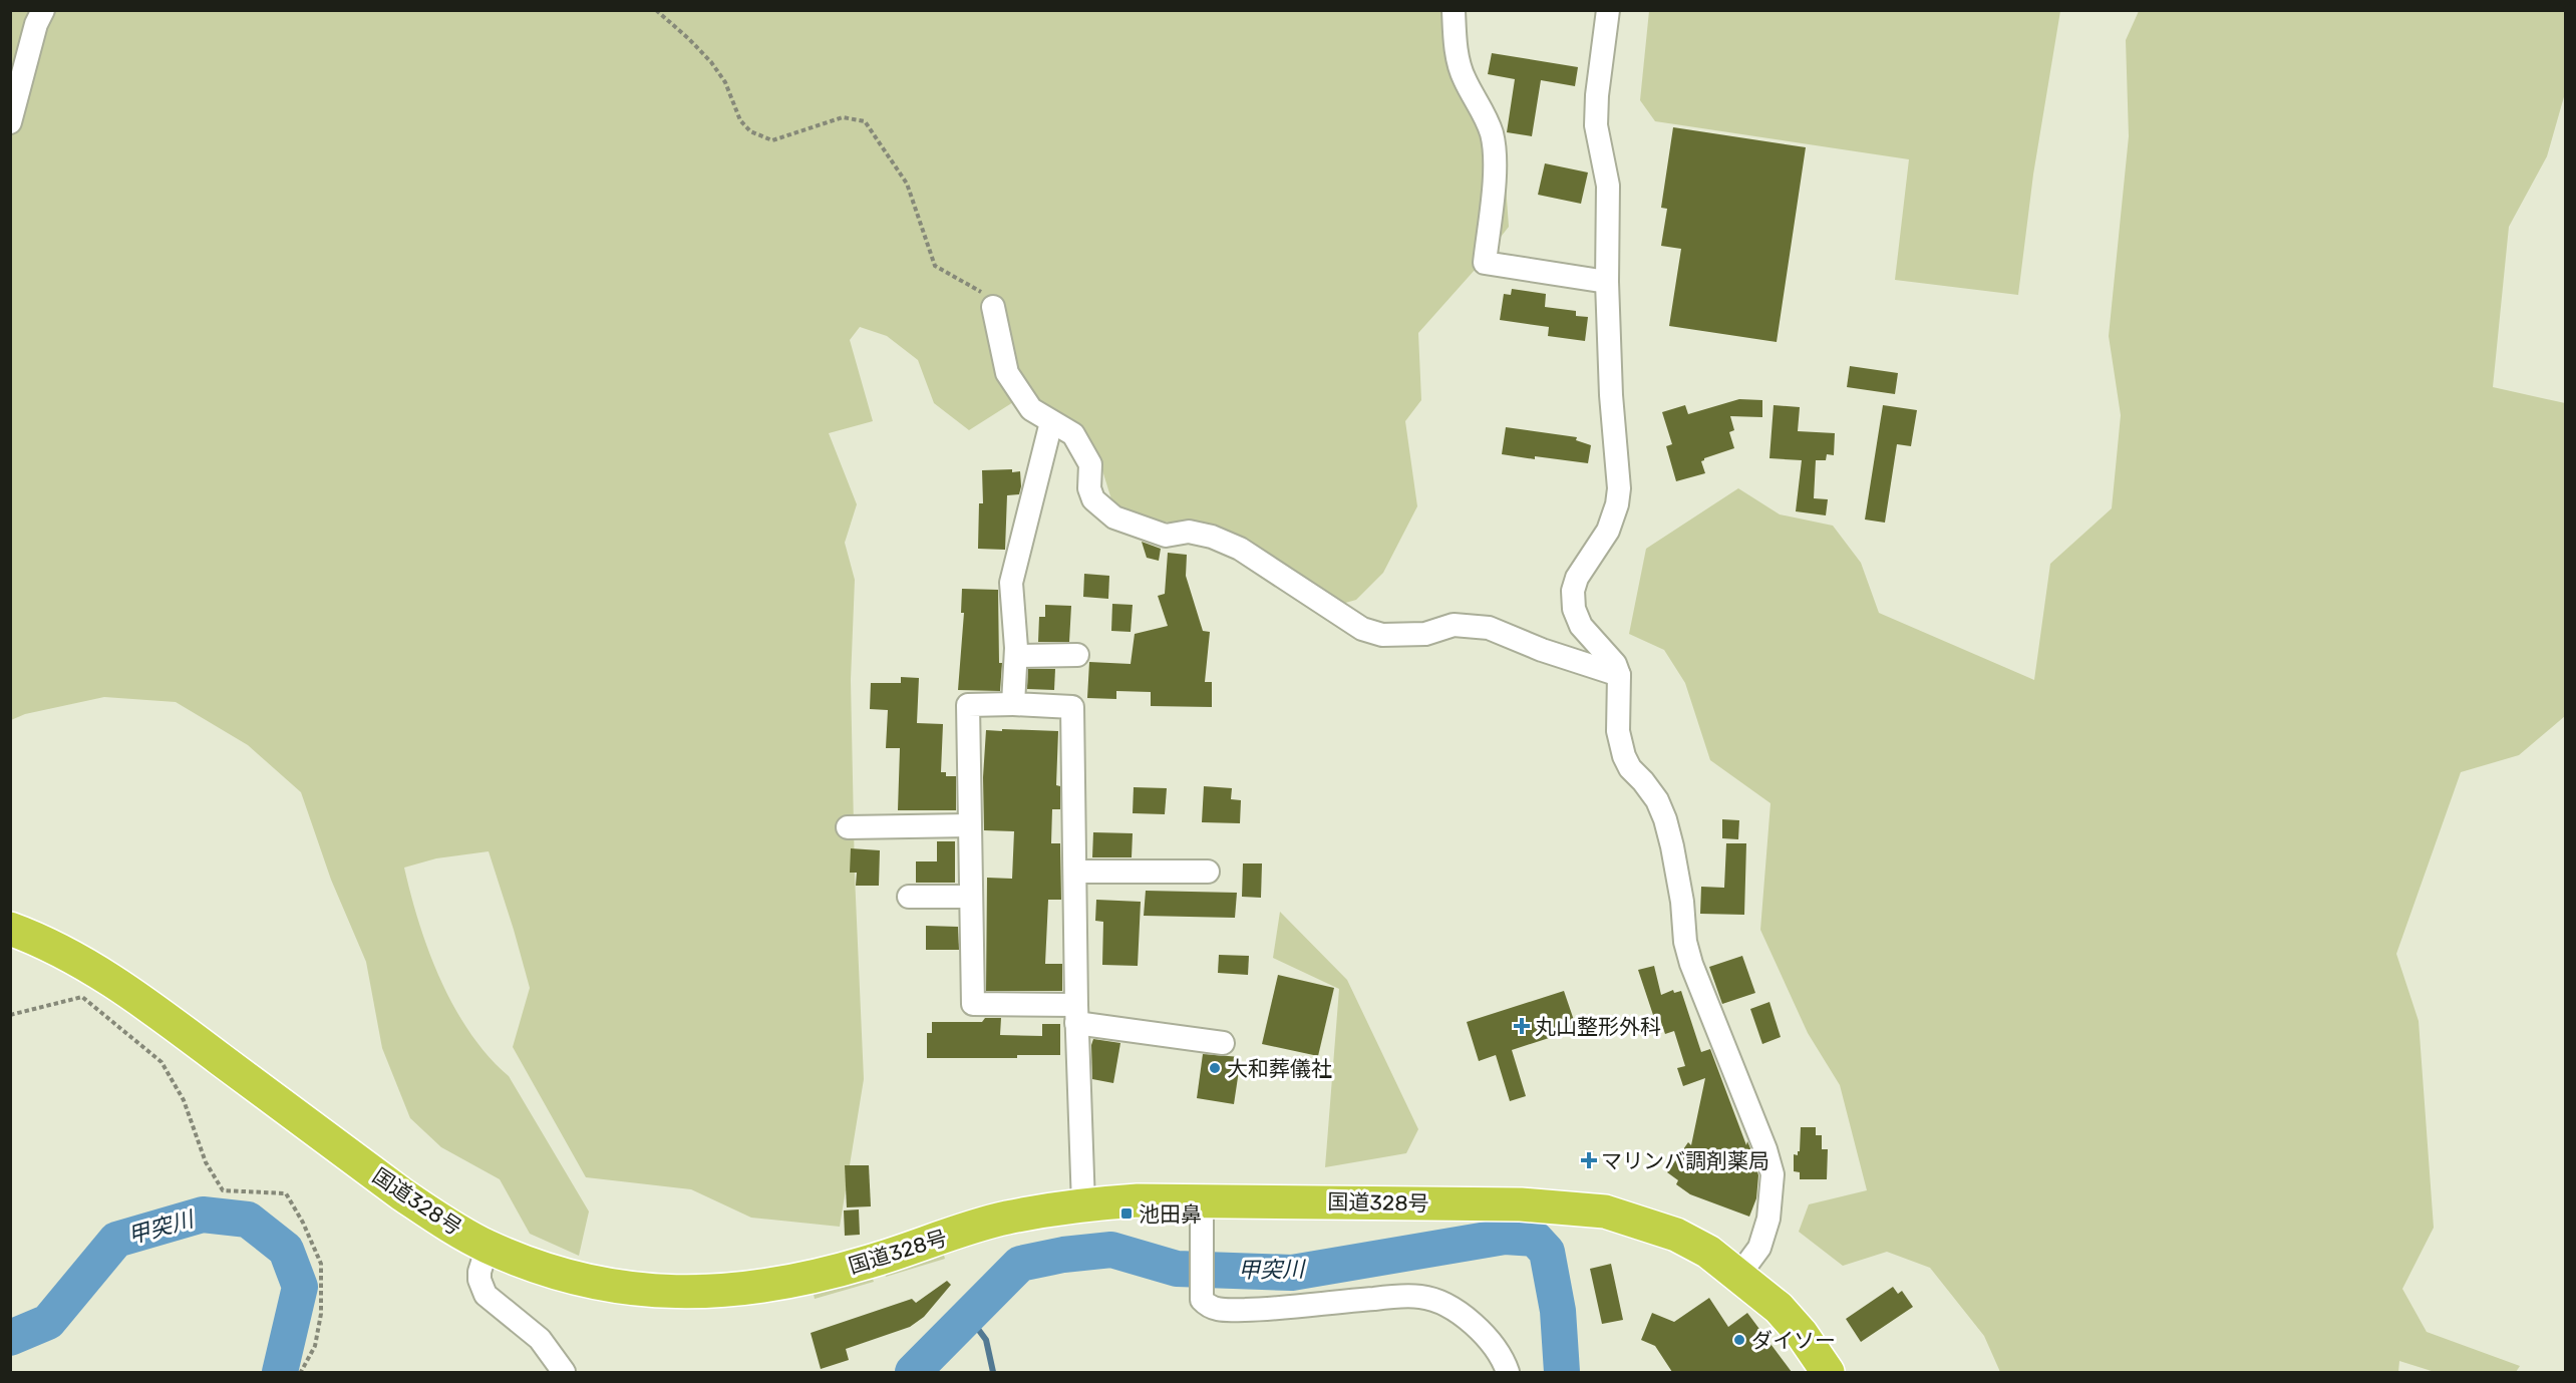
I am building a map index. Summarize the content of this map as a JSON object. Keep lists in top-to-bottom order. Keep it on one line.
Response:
{"streets":{"highway":["国道328号"]},"water":["甲突川"],"places":{"health":["丸山整形外科","マリンバ調剤薬局"],"other":["大和葬儀社","ダイソー"],"transit":["池田鼻"]}}
